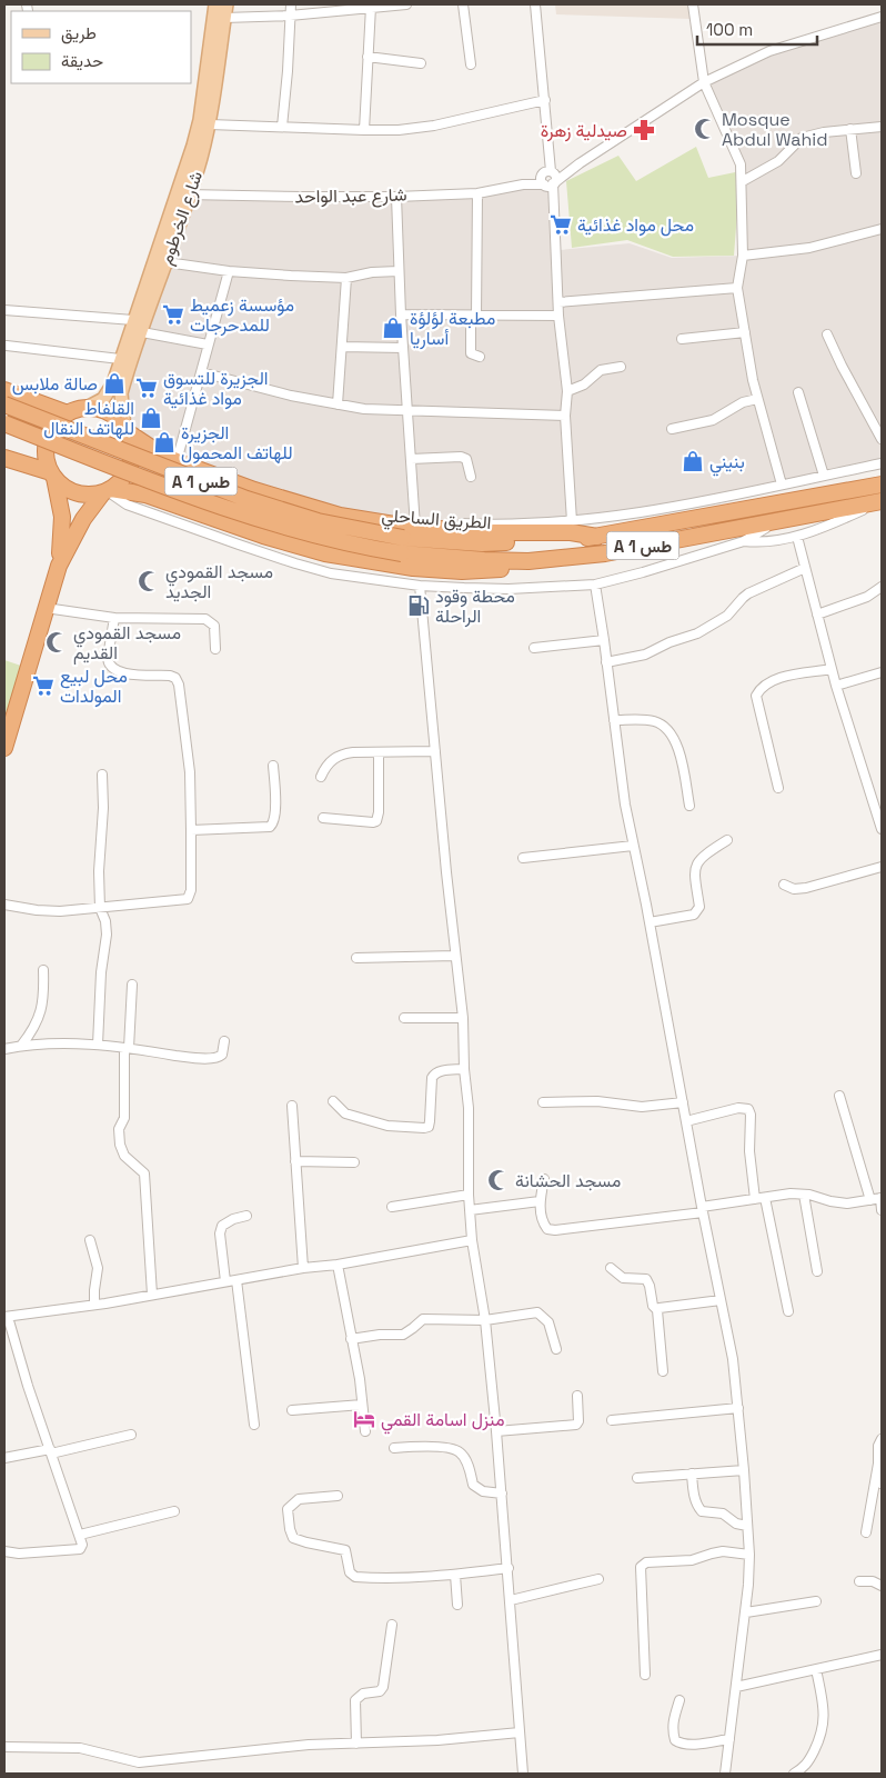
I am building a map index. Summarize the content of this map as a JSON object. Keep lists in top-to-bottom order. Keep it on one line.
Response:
{"streets":{"highway":["A 1 طس","الطريق الساحلي"],"main road":["شارع الخرطوم"],"street":["شارع عبد الواحد"]},"crossings":[["شارع عبد الواحد","شارع الخرطوم"]],"places":{"mosque":["Mosque Abdul Wahid","مسجد القمودي الجديد","مسجد القمودي القديم","مسجد الحشانة"],"pharmacy":["صيدلية زهرة"],"supermarket":["محل مواد غذائية","مؤسسة زعميط للمدحرجات","الجزيرة للتسوق مواد غذائية","محل لبيع المولدات"],"shop":["مطبعة لؤلؤة أساريا","صالة ملابس","القلفاط للهاتف النقال","الجزيرة للهاتف المحمول","بنيني"],"fuel station":["محطة وقود الراحلة"],"hotel":["منزل اسامة القمي"]},"legend":["طريق","حديقة"],"scale_bar":"100 m"}
